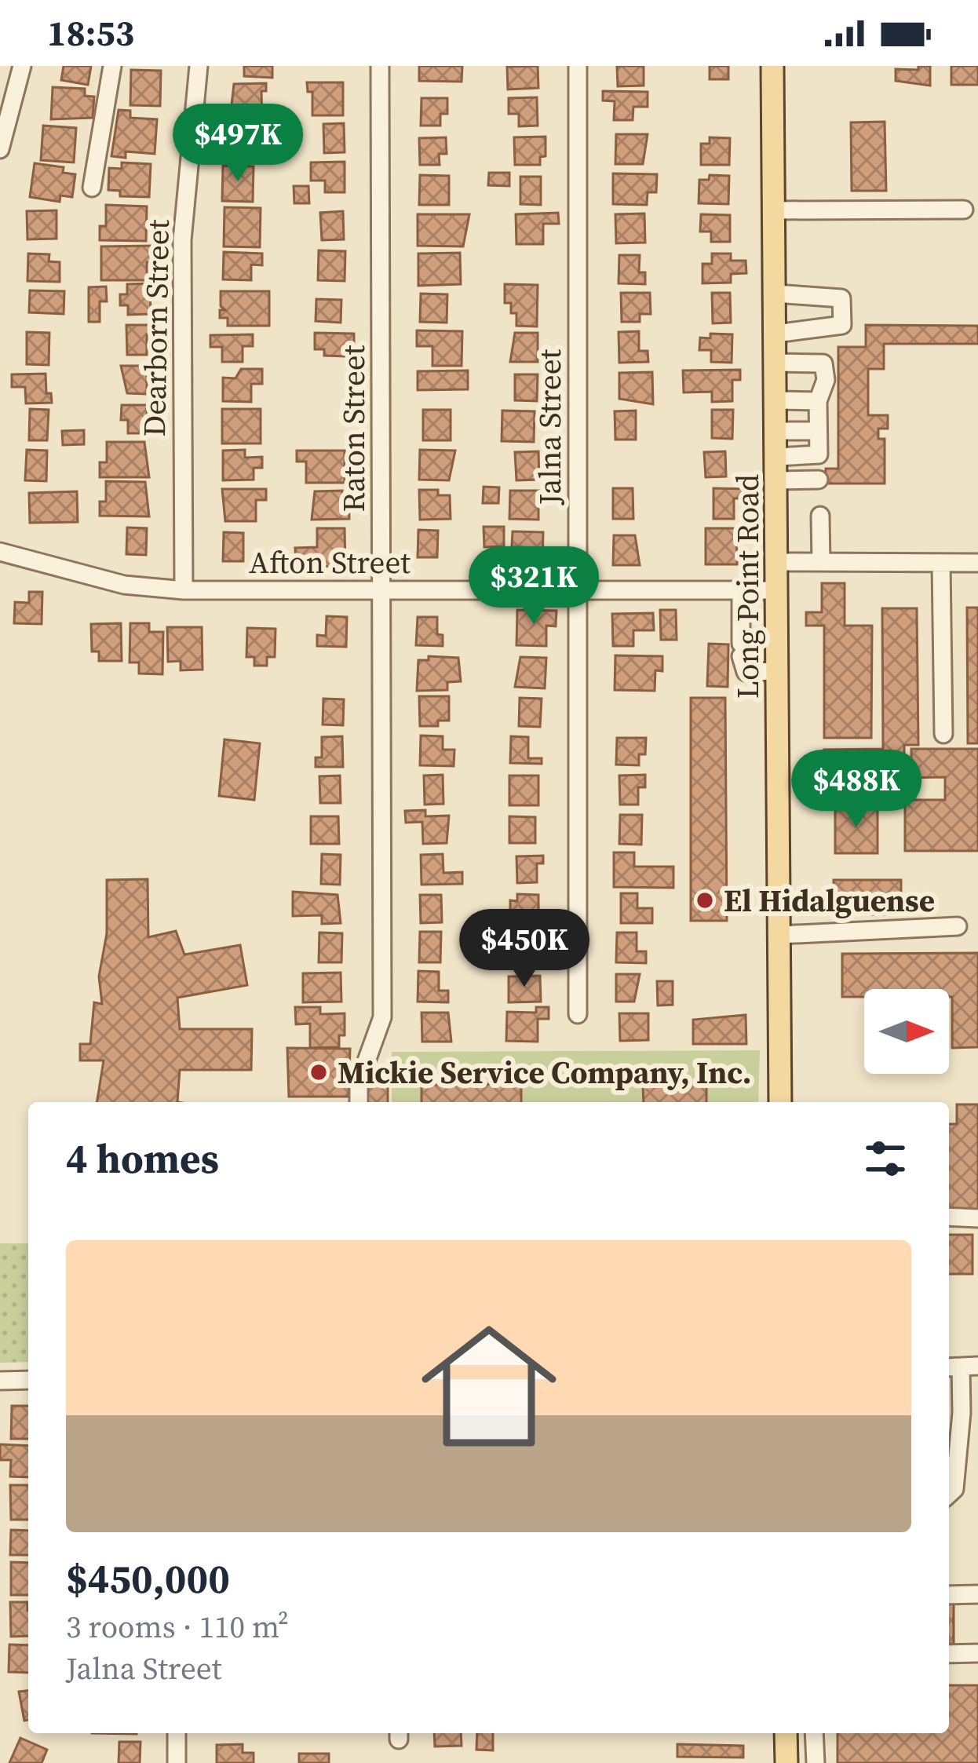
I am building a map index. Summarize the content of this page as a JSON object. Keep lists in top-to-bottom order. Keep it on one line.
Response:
{"streets":{"main road":["Long Point Road"],"street":["Dearborn Street","Jalna Street","Raton Street","Afton Street"]},"crossings":[["Dearborn Street","Afton Street"],["Jalna Street","Afton Street"],["Raton Street","Afton Street"],["Afton Street","Long Point Road"]],"places":["El Hidalguense","Mickie Service Company, Inc."],"north":"right","page":{"status":"18:53","price":["$497K","$321K","$488K","$450K"],"heading":"4 homes","list":[{"name":"$450,000","note":"3 rooms · 110 m² · Jalna Street"}]}}
